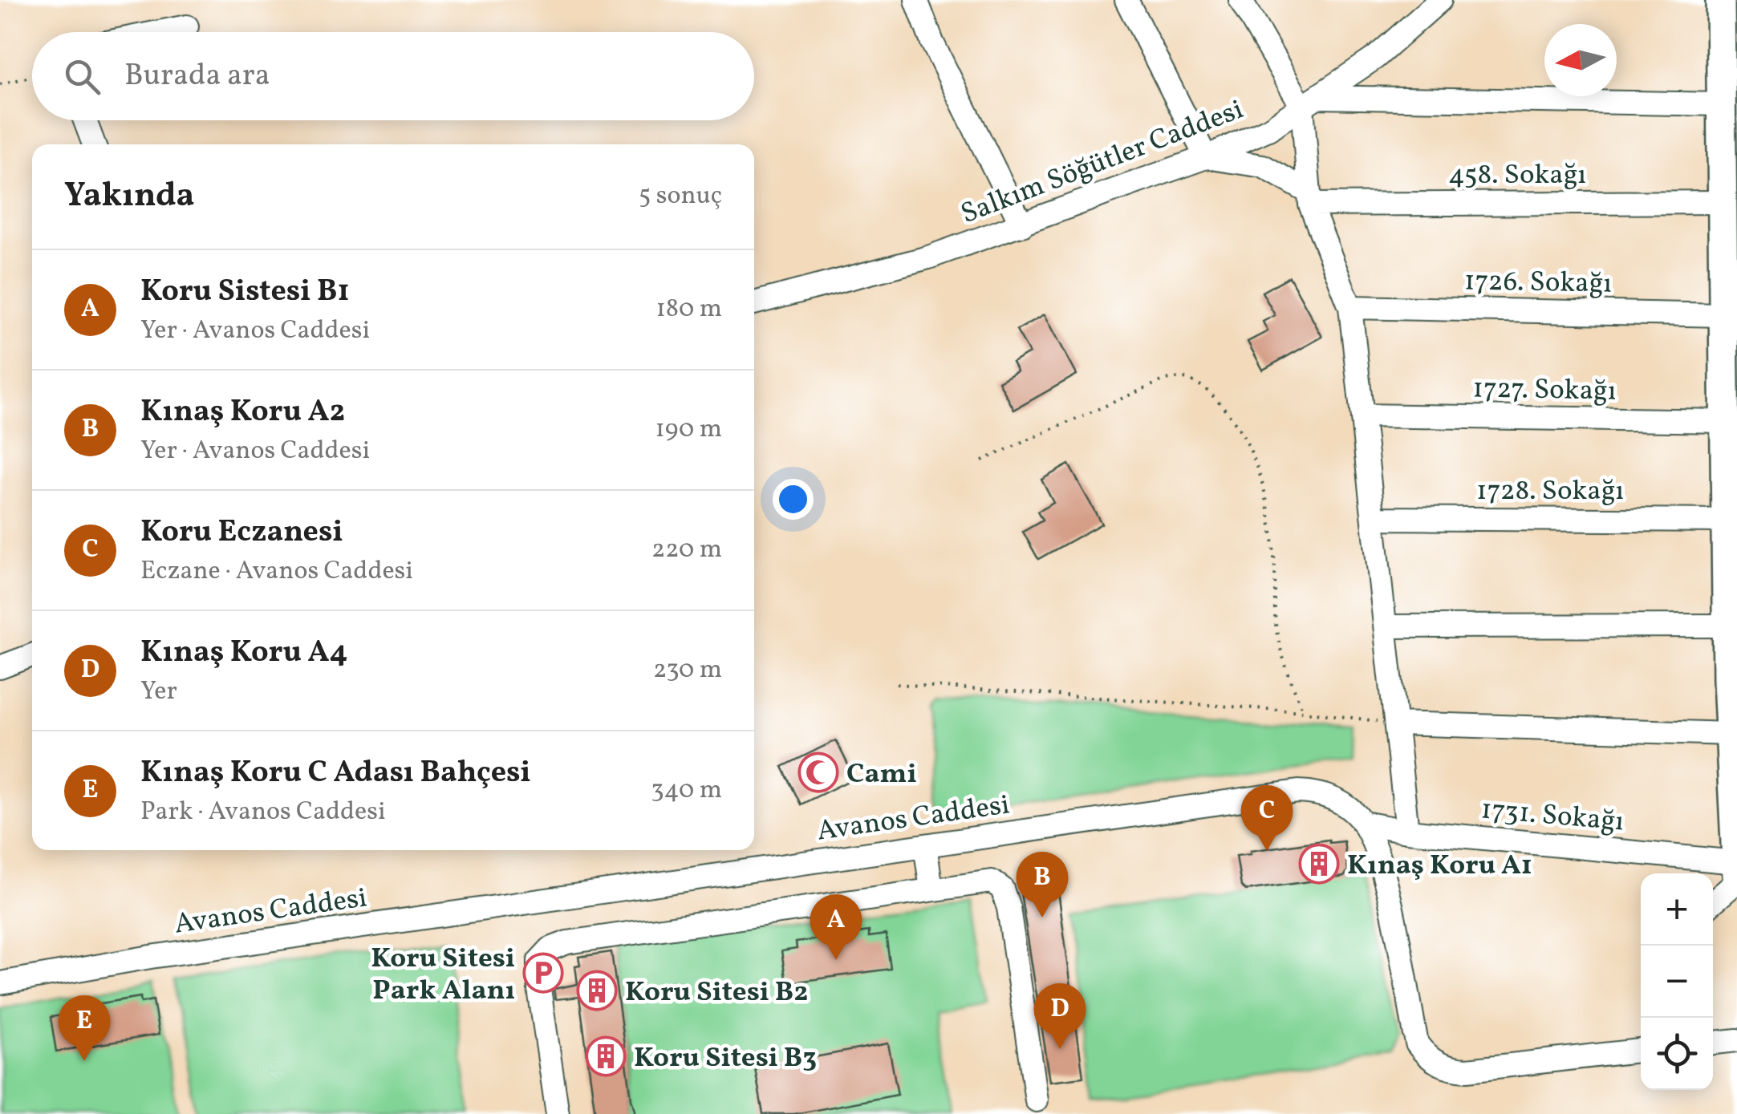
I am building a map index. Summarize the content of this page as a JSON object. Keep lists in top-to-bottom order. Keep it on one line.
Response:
{"streets":{"street":["Salkım Söğütler Caddesi","458. Sokağı","1726. Sokağı","1727. Sokağı","1728. Sokağı","1731. Sokağı","Avanos Caddesi"]},"crossings":[["1731. Sokağı","Avanos Caddesi"]],"places":{"mosque":["Cami"],"building":["Kınaş Koru A1","Koru Sitesi B2","Koru Sitesi B3"],"parking":["Koru Sitesi Park Alanı"]},"north":"left","page":{"search":"Burada ara","heading":["Yakında","5 sonuç"],"list":[{"mark":"A","name":"Koru Sistesi B1","note":"Yer · Avanos Caddesi","value":"180 m"},{"mark":"B","name":"Kınaş Koru A2","note":"Yer · Avanos Caddesi","value":"190 m"},{"mark":"C","name":"Koru Eczanesi","note":"Eczane · Avanos Caddesi","value":"220 m"},{"mark":"D","name":"Kınaş Koru A4","note":"Yer","value":"230 m"},{"mark":"E","name":"Kınaş Koru C Adası Bahçesi","note":"Park · Avanos Caddesi","value":"340 m"}],"pins":["C","B","A","D","E"],"map_buttons":["+","−"]}}
